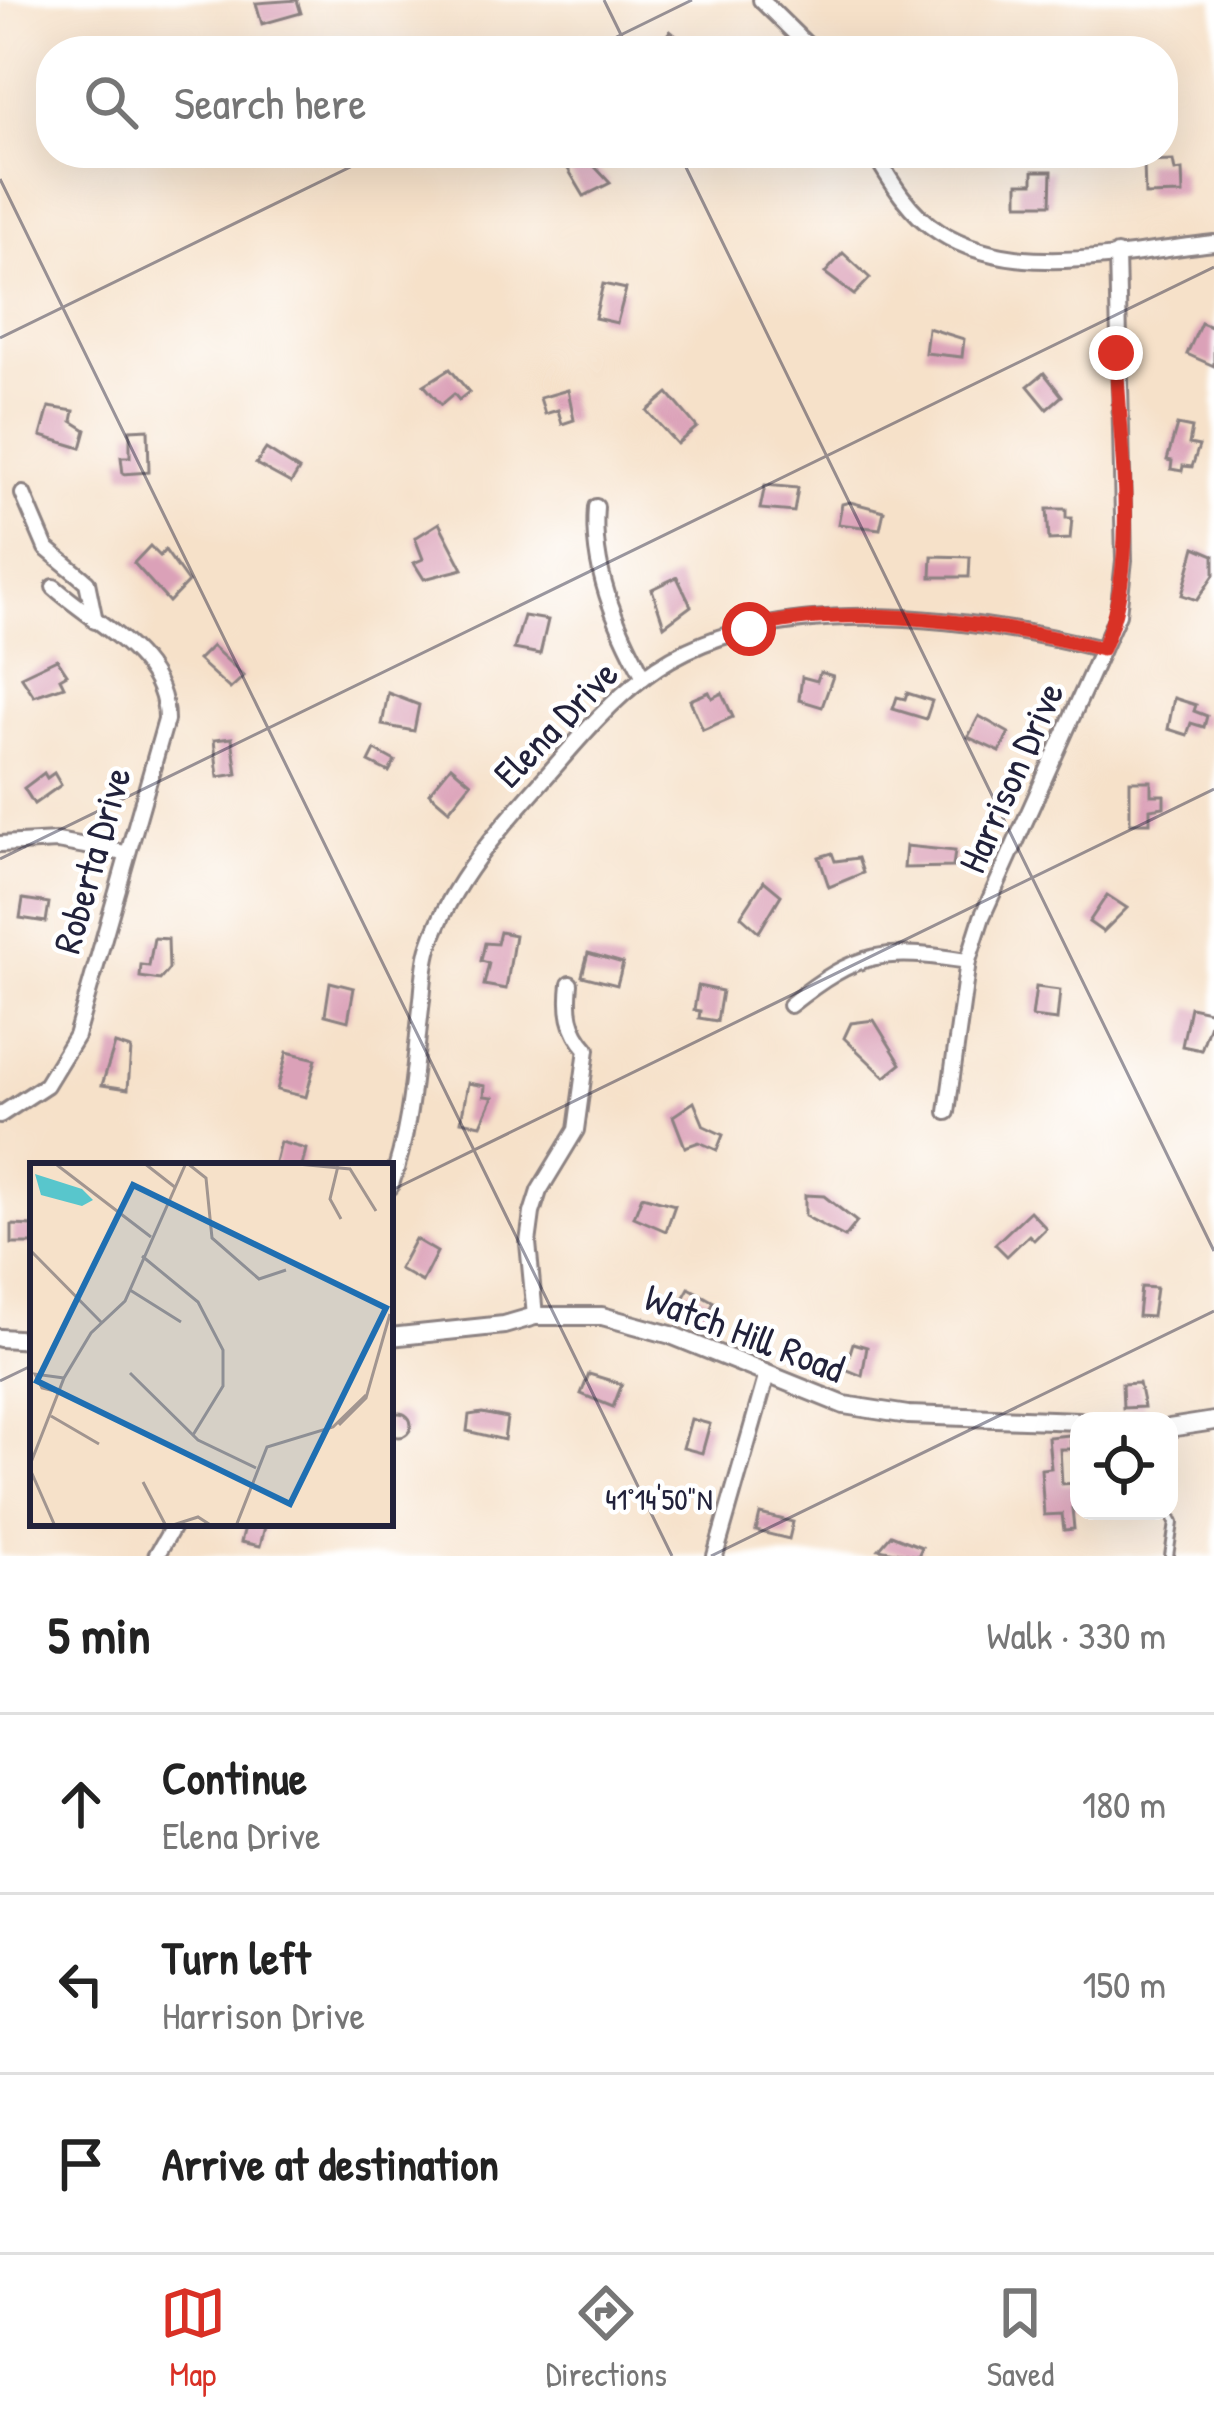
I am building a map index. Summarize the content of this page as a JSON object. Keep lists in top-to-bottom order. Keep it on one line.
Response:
{"streets":{"street":["Elena Drive","Harrison Drive","Roberta Drive","Watch Hill Road"]},"crossings":[["Elena Drive","Harrison Drive"]],"page":{"search":"Search here","heading":["5 min","Walk · 330 m"],"list":[["Continue","Elena Drive","180 m"],["Turn left","Harrison Drive","150 m"],"Arrive at destination"],"nav":["Map","Directions","Saved"]},"coordinates":["41°14'50\"N"]}
